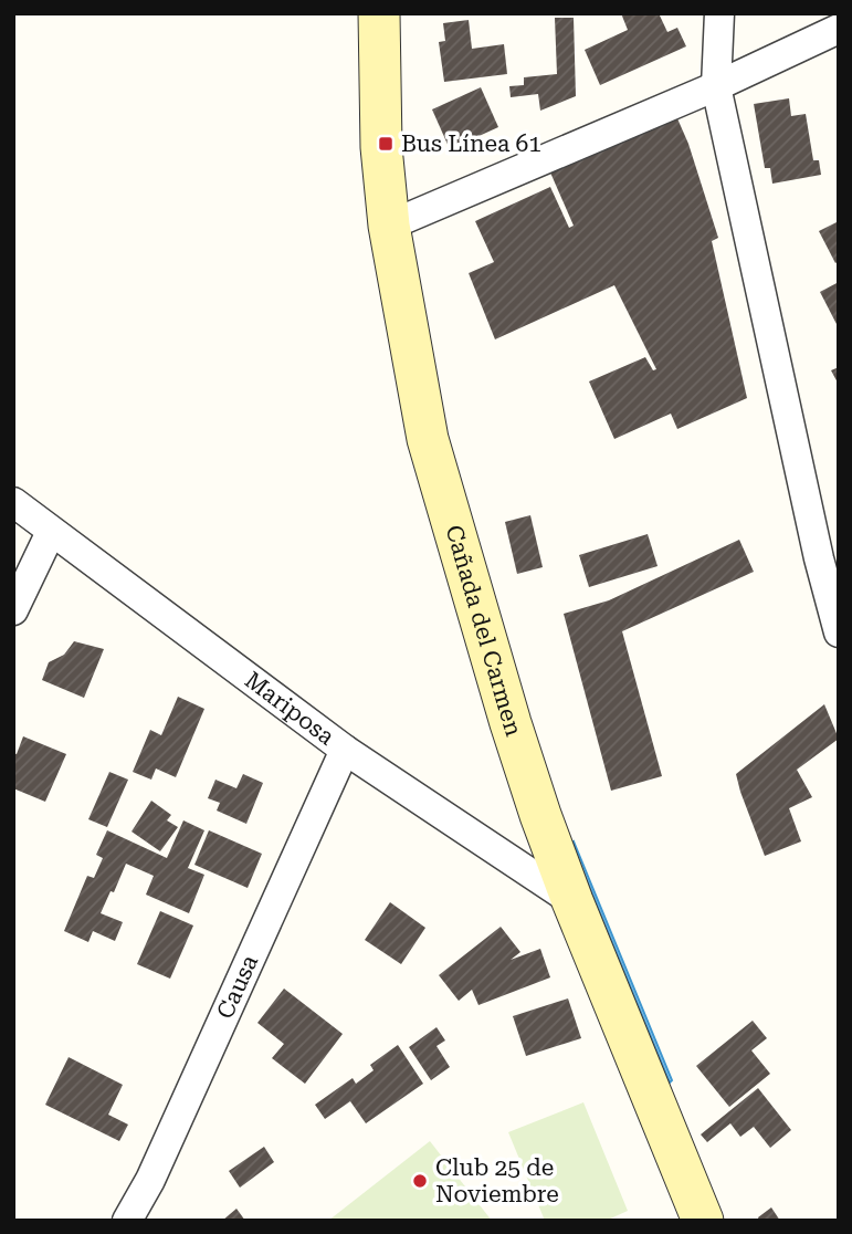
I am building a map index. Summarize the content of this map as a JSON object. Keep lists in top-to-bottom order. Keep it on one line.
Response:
{"streets":{"street":["Cañada del Carmen","Mariposa","Causa"]},"crossings":[["Cañada del Carmen","Mariposa"],["Mariposa","Causa"]],"places":{"transit":["Bus Línea 61"],"other":["Club 25 de Noviembre"]}}
